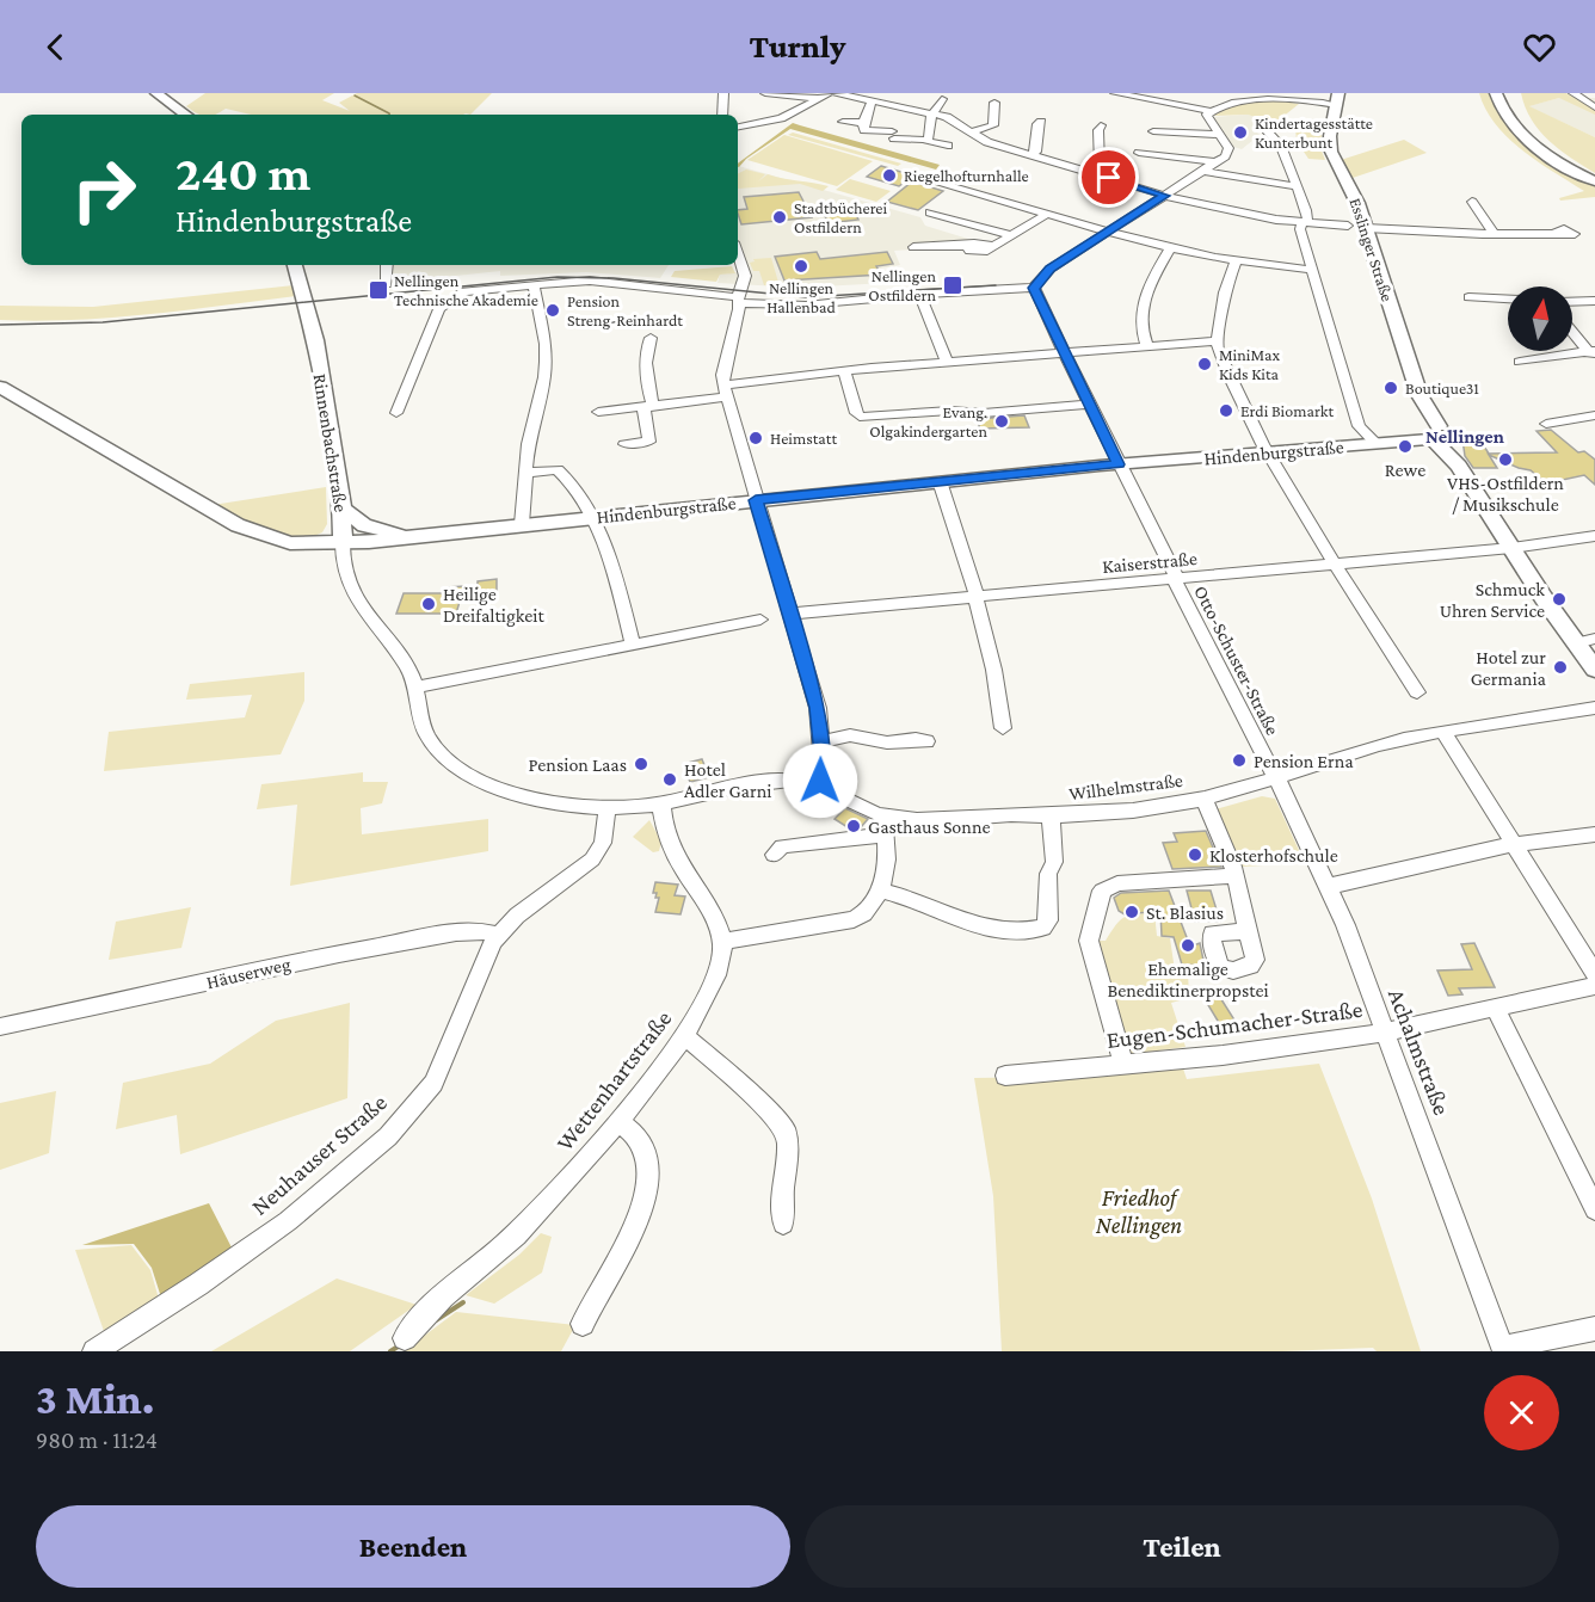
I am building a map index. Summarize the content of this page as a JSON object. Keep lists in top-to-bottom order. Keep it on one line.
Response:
{"streets":{"main road":["Esslinger Straße","Rinnenbachstraße","Hindenburgstraße"],"street":["Kaiserstraße","Otto-Schuster-Straße","Wilhelmstraße","Häuserweg","Eugen-Schumacher-Straße","Achalmstraße","Wettenhartstraße","Neuhauser Straße"]},"crossings":[["Esslinger Straße","Hindenburgstraße"],["Esslinger Straße","Kaiserstraße"],["Rinnenbachstraße","Hindenburgstraße"],["Rinnenbachstraße","Wilhelmstraße"],["Rinnenbachstraße","Wettenhartstraße"],["Rinnenbachstraße","Neuhauser Straße"],["Hindenburgstraße","Otto-Schuster-Straße"],["Kaiserstraße","Otto-Schuster-Straße"],["Otto-Schuster-Straße","Wilhelmstraße"],["Otto-Schuster-Straße","Achalmstraße"],["Wilhelmstraße","Achalmstraße"],["Wilhelmstraße","Wettenhartstraße"],["Häuserweg","Neuhauser Straße"],["Eugen-Schumacher-Straße","Achalmstraße"]],"districts":["Nellingen"],"parks":["Friedhof Nellingen"],"places":{"other":["Kindertagesstätte Kunterbunt","Riegelhofturnhalle","Stadtbücherei Ostfildern","Nellingen Hallenbad","Pension Streng-Reinhardt","MiniMax Kids Kita","Boutique31","Erdi Biomarkt","Evang. Olgakindergarten","Heimstatt","Rewe","VHS-Ostfildern / Musikschule","Schmuck Uhren Service","Heilige Dreifaltigkeit","Hotel zur Germania","Pension Erna","Pension Laas","Hotel Adler Garni","Gasthaus Sonne","Klosterhofschule","St. Blasius","Ehemalige Benediktinerpropstei"],"transit":["Nellingen Ostfildern","Nellingen Technische Akademie"]},"north":"top","page":{"header":"Turnly","turn":["240 m","Hindenburgstraße"],"heading":["3 Min.","980 m · 11:24"],"buttons":["Beenden","Teilen"]}}
